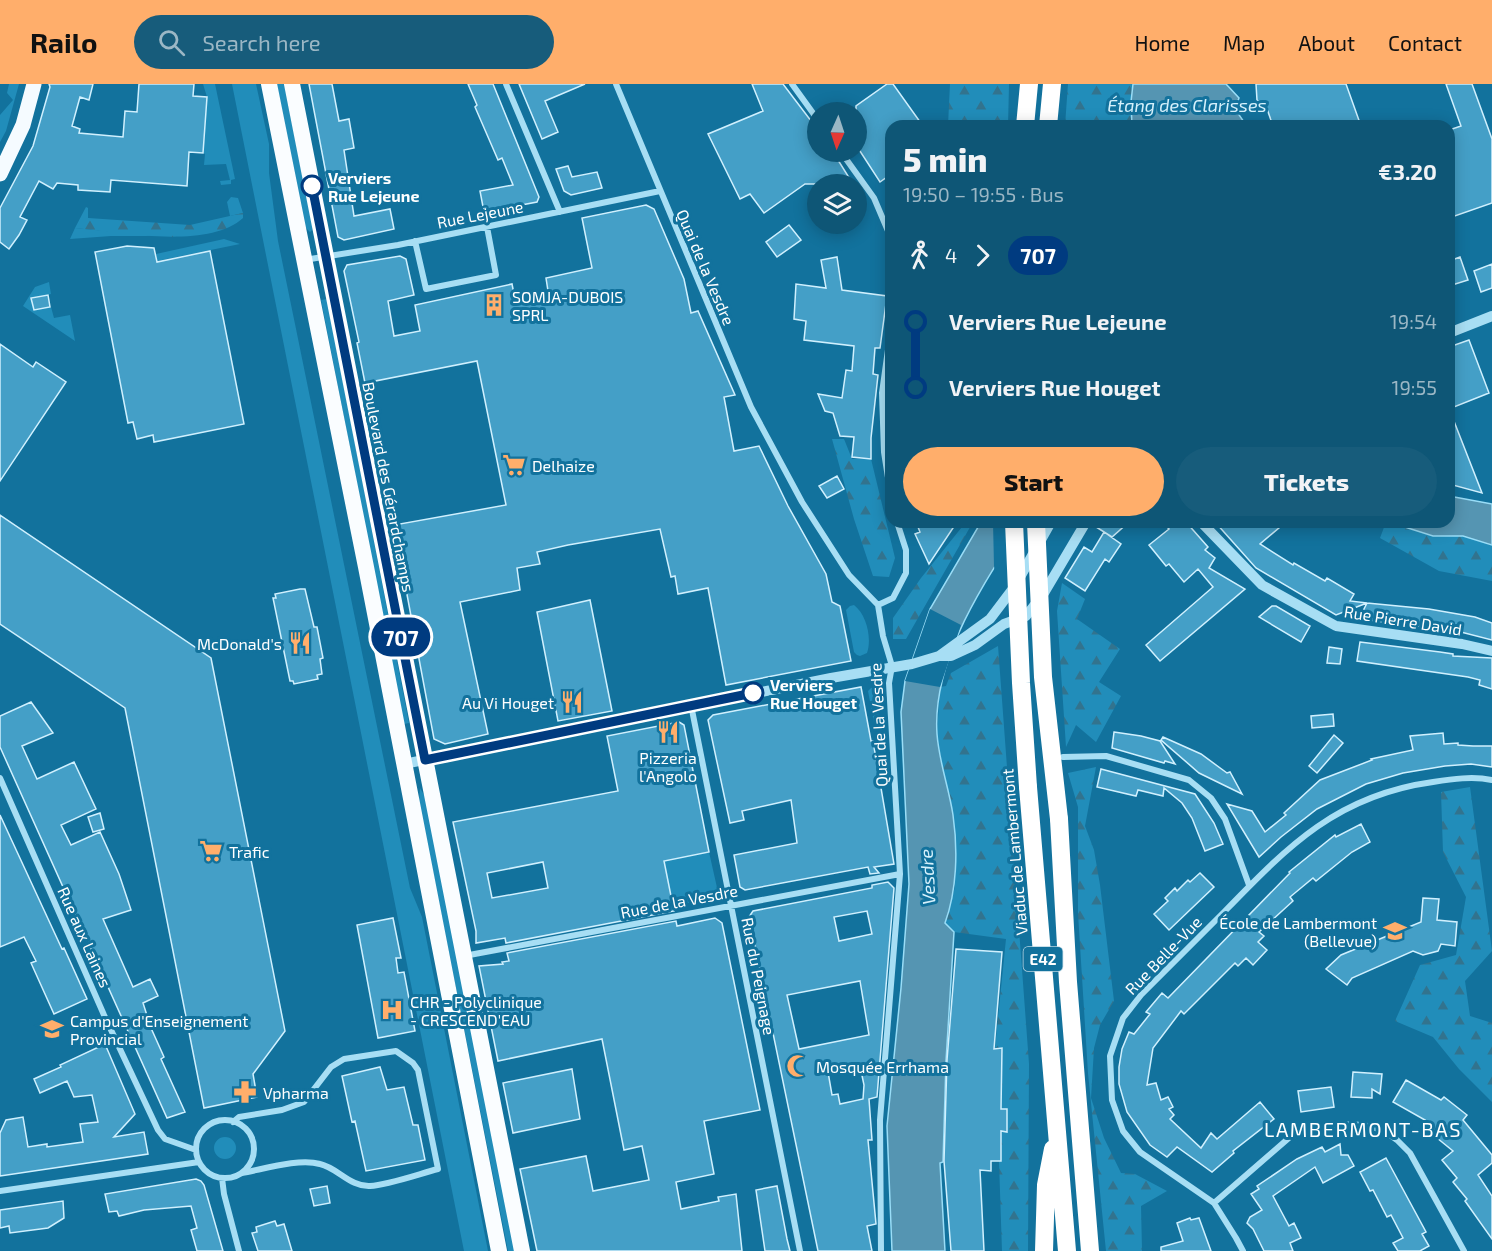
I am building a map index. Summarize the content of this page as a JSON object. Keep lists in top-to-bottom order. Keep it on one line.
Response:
{"streets":{"highway":["Boulevard des Gérardchamps","Viaduc de Lambermont","E42"],"street":["Rue Lejeune","Quai de la Vesdre","Rue Pierre David","Rue de la Vesdre","Rue aux Laines","Rue Belle-Vue","Rue du Peignage"]},"crossings":[["Rue Lejeune","Quai de la Vesdre"],["Rue Lejeune","Boulevard des Gérardchamps"],["Quai de la Vesdre","Rue de la Vesdre"],["Boulevard des Gérardchamps","Rue de la Vesdre"],["Rue de la Vesdre","Rue du Peignage"]],"districts":["LAMBERMONT-BAS"],"water":["Étang des Clarisses","Vesdre"],"places":{"other":["Verviers Rue Lejeune","Verviers Rue Houget"],"building":["SOMJA-DUBOIS SPRL"],"supermarket":["Delhaize","Trafic"],"restaurant":["McDonald's","Au Vi Houget","Pizzeria l'Angolo"],"school or university":["École de Lambermont (Bellevue)","Campus d'Enseignement Provincial"],"hospital":["CHR - Polyclinique - CRESCEND'EAU"],"mosque":["Mosquée Errhama"],"pharmacy":["Vpharma"]},"lines":["bus line 707"],"north":"bottom","page":{"header":"Railo","search":"Search here","nav":["Home","Map","About","Contact"],"on_map":"707","heading":["5 min","19:50 – 19:55 · Bus","€3.20"],"legs":["4","707"],"list":[{"name":"Verviers Rue Lejeune","value":"19:54"},{"name":"Verviers Rue Houget","value":"19:55"}],"buttons":["Start","Tickets"]}}
